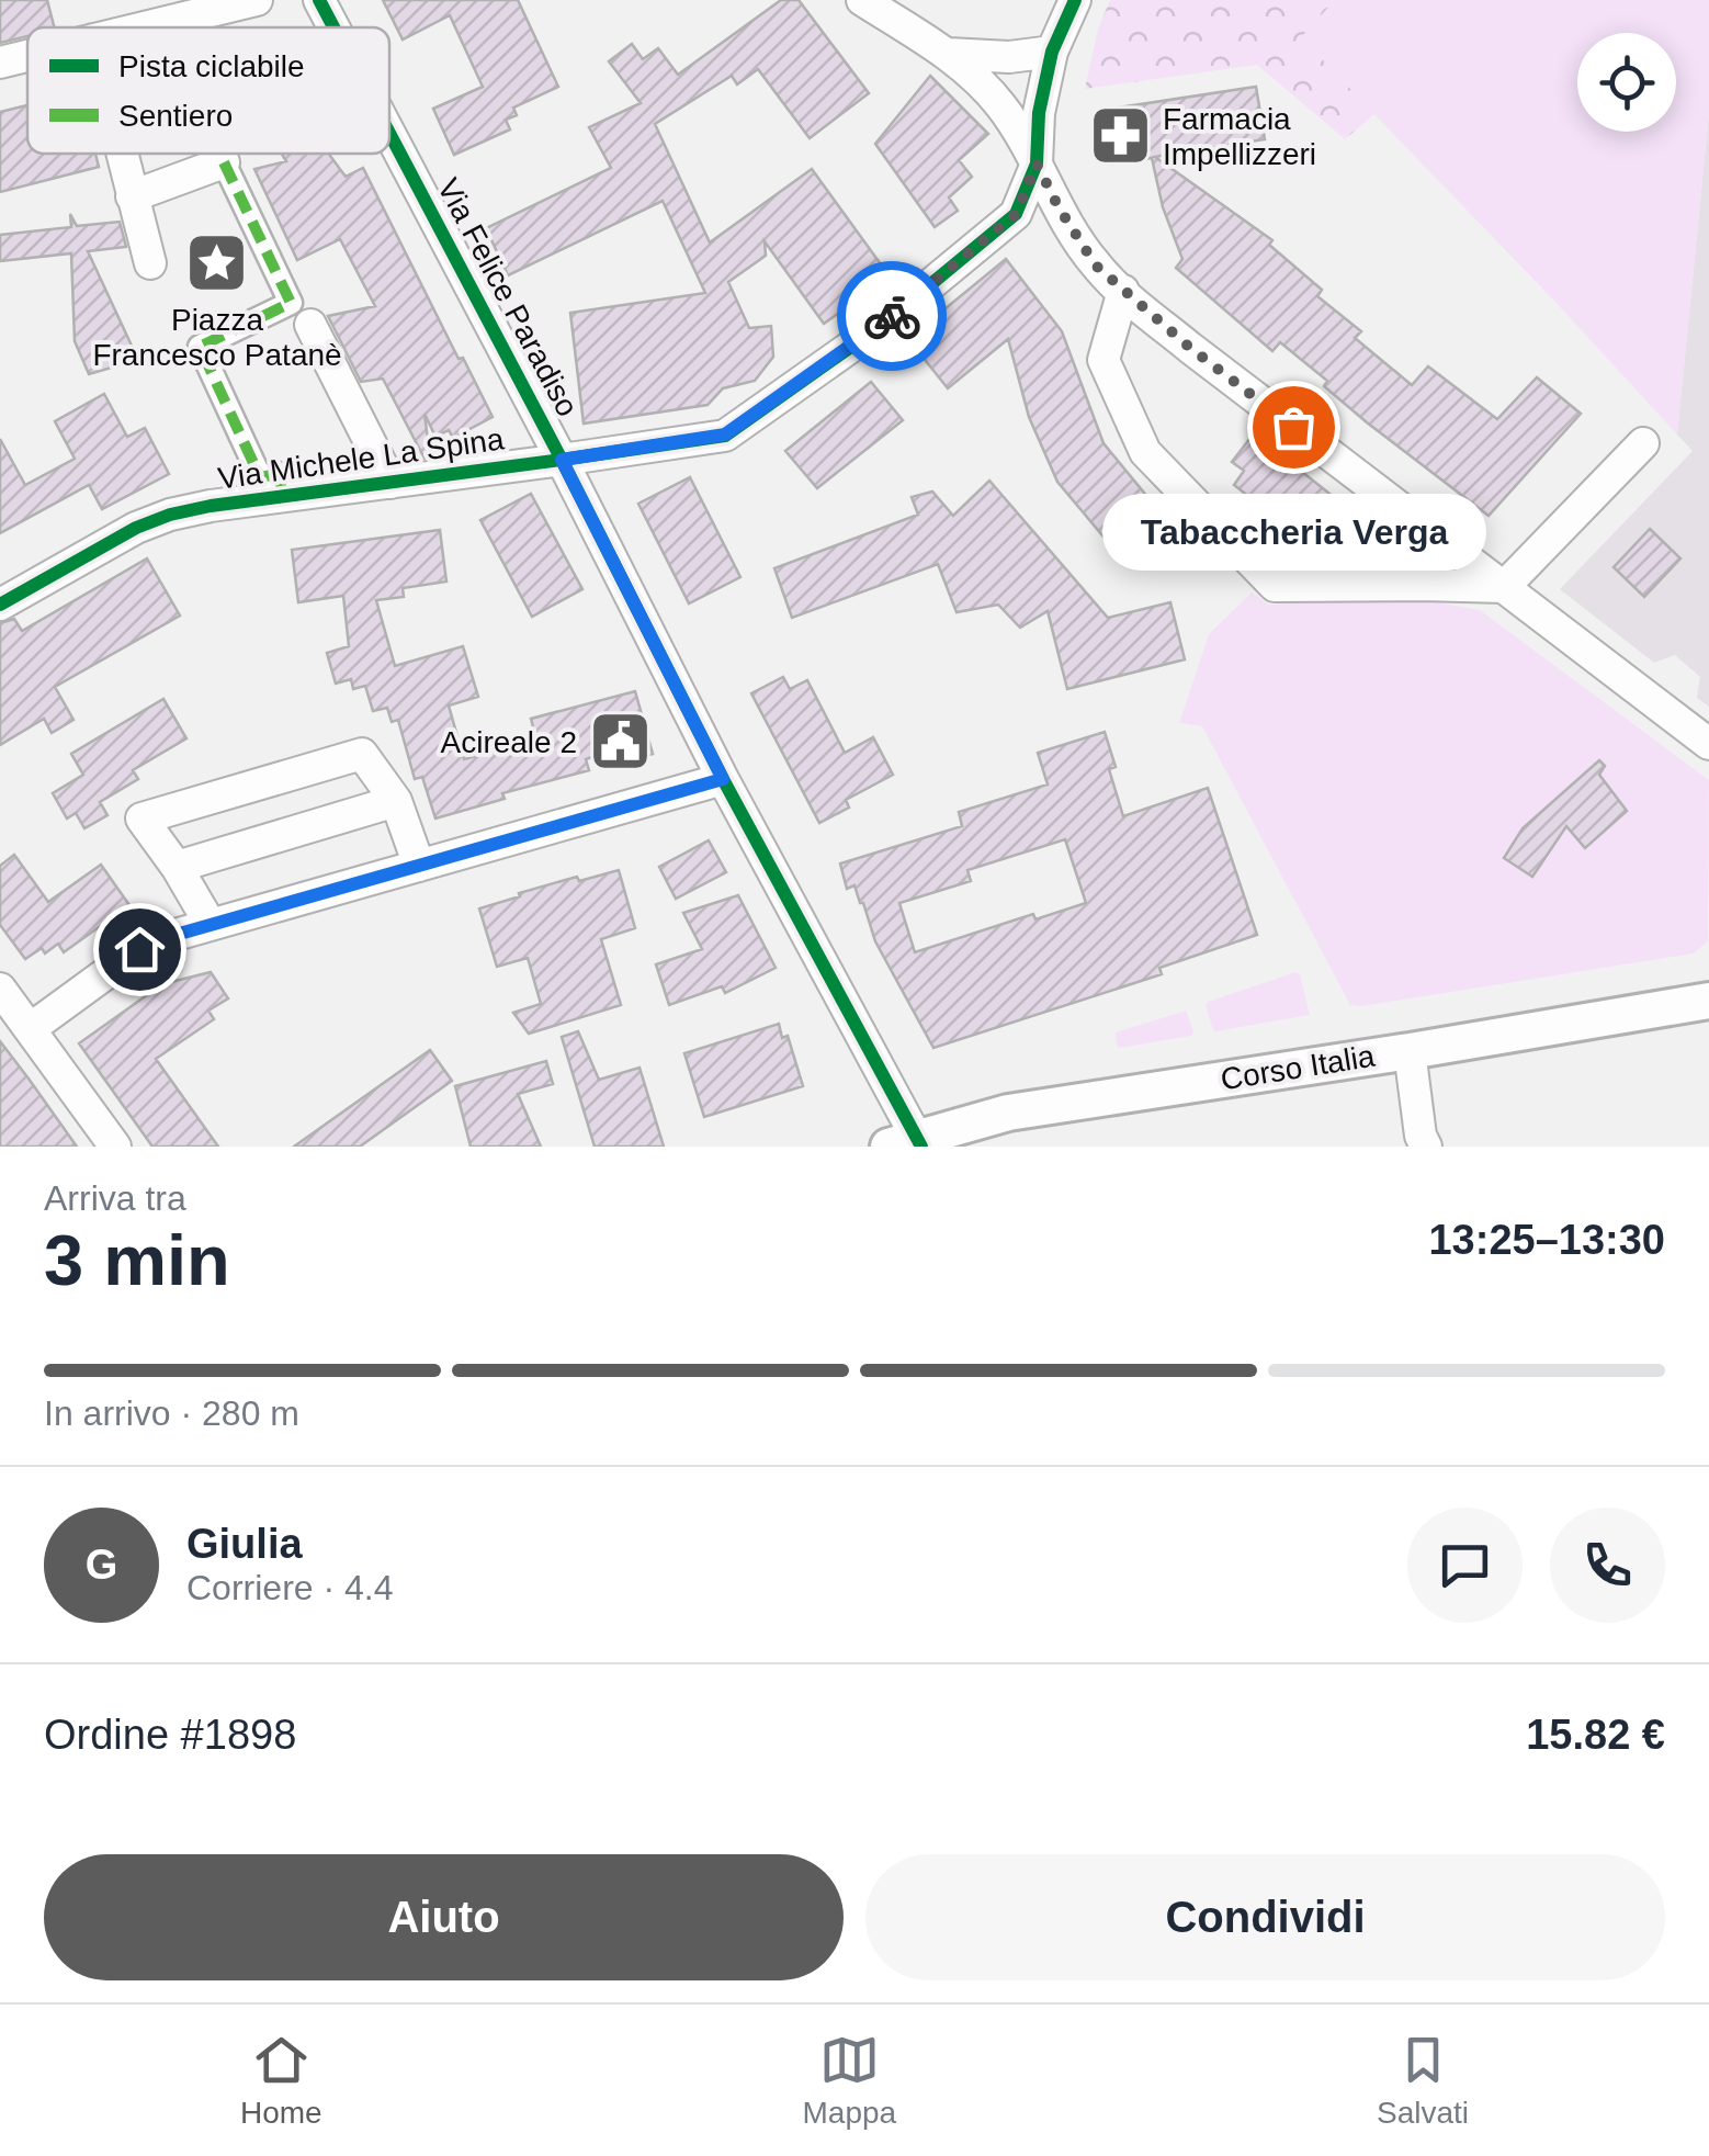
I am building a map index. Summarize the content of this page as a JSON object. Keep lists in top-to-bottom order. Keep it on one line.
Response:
{"streets":{"street":["Via Felice Paradiso","Via Michele La Spina","Corso Italia"]},"crossings":[["Via Felice Paradiso","Via Michele La Spina"],["Via Felice Paradiso","Corso Italia"]],"places":{"pharmacy":["Farmacia Impellizzeri"],"place":["Piazza Francesco Patanè"],"other":["Tabaccheria Verga"],"public building":["Acireale 2"]},"legend":["Pista ciclabile","Sentiero"],"page":{"bubble":"Tabaccheria Verga","heading":["3 min","Arriva tra","13:25–13:30"],"panel":["Giulia","Corriere · 4.4","Ordine #1898","15.82 €"],"bar":"In arrivo · 280 m","round":"G","buttons":["Aiuto","Condividi"],"tabs":["Home","Mappa","Salvati"]}}
